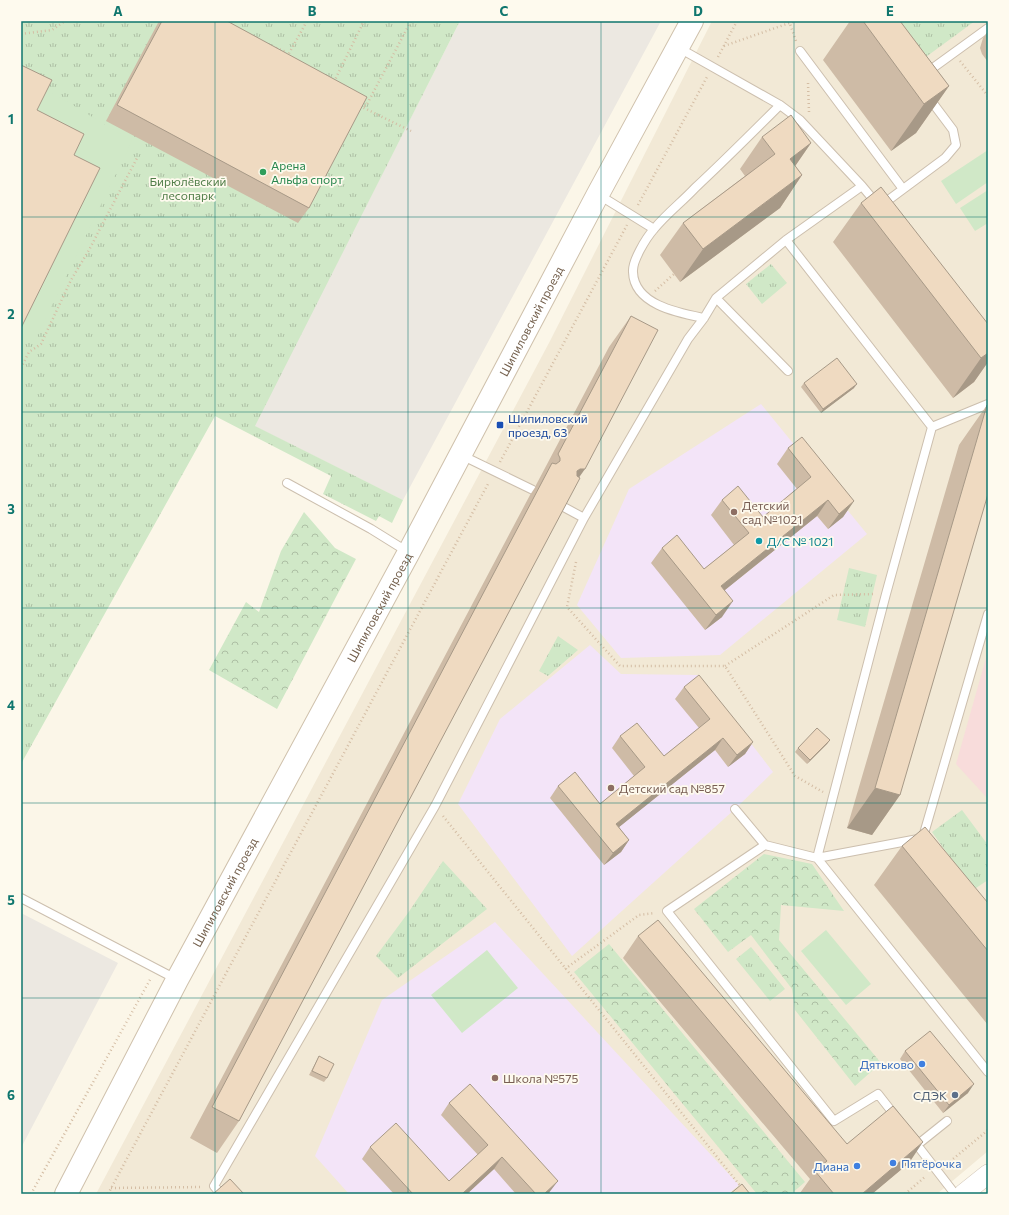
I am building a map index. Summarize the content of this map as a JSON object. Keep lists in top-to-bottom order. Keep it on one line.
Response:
{"streets":{"main road":["Шипиловский проезд"]},"parks":["Бирюлёвский лесопарк"],"places":{"other":["Арена Альфа спорт","Детский сад №1021","Д/C № 1021","Детский сад №857","Дятьково","Школа №575","СДЭК","Пятёрочка","Диана"],"transit":["Шипиловский проезд, 63"]},"grid":{"columns":["A","B","C","D","E"],"rows":["1","2","3","4","5","6"]}}
